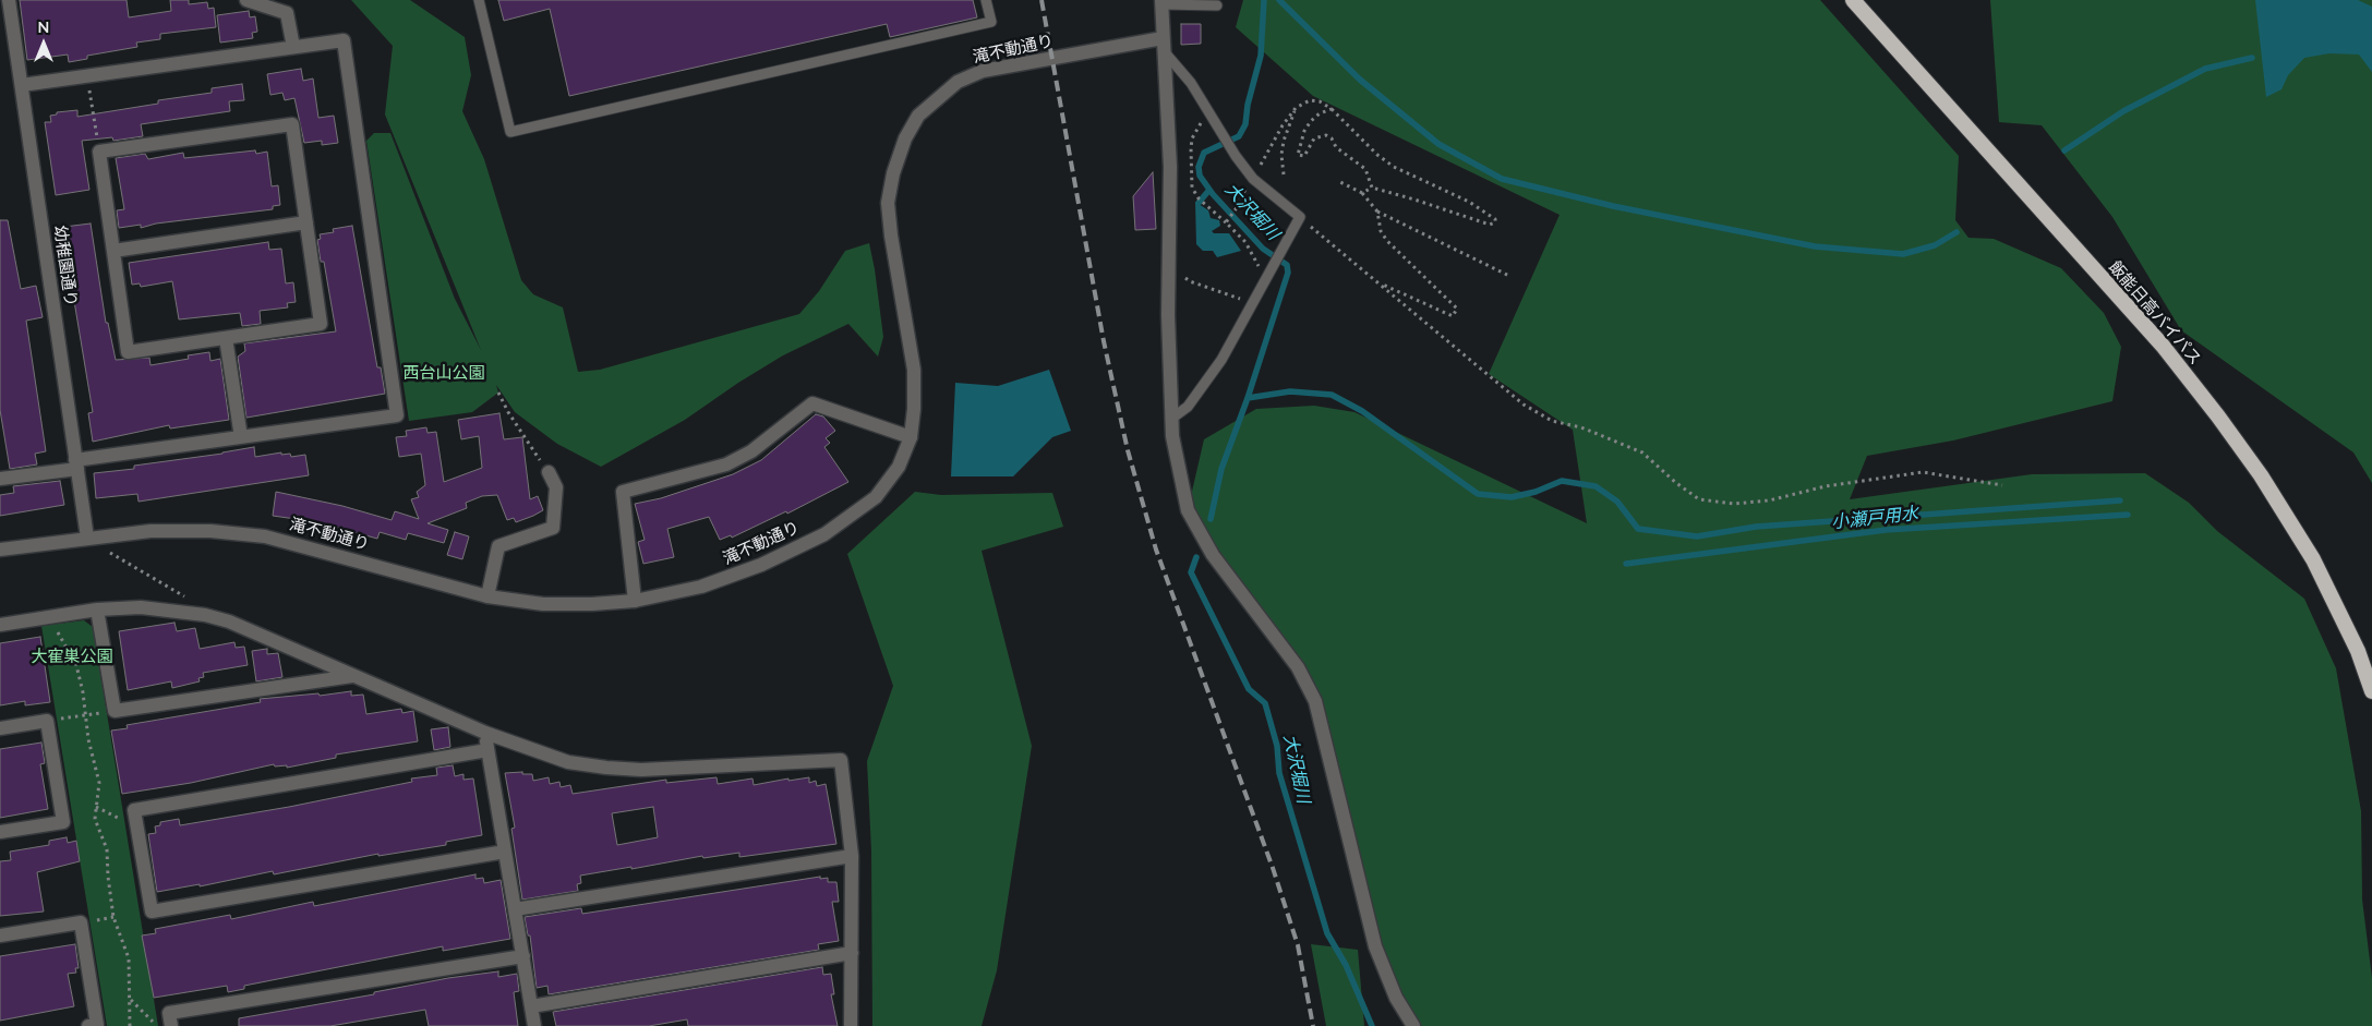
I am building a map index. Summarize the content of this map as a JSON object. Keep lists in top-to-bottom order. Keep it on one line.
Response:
{"streets":{"highway":["飯能日高バイパス"],"street":["滝不動通り","幼稚園通り"]},"crossings":[["滝不動通り","幼稚園通り"]],"water":["大沢堀川","小瀬戸用水"],"parks":["西台山公園","大寉巣公園"],"north":"top"}
